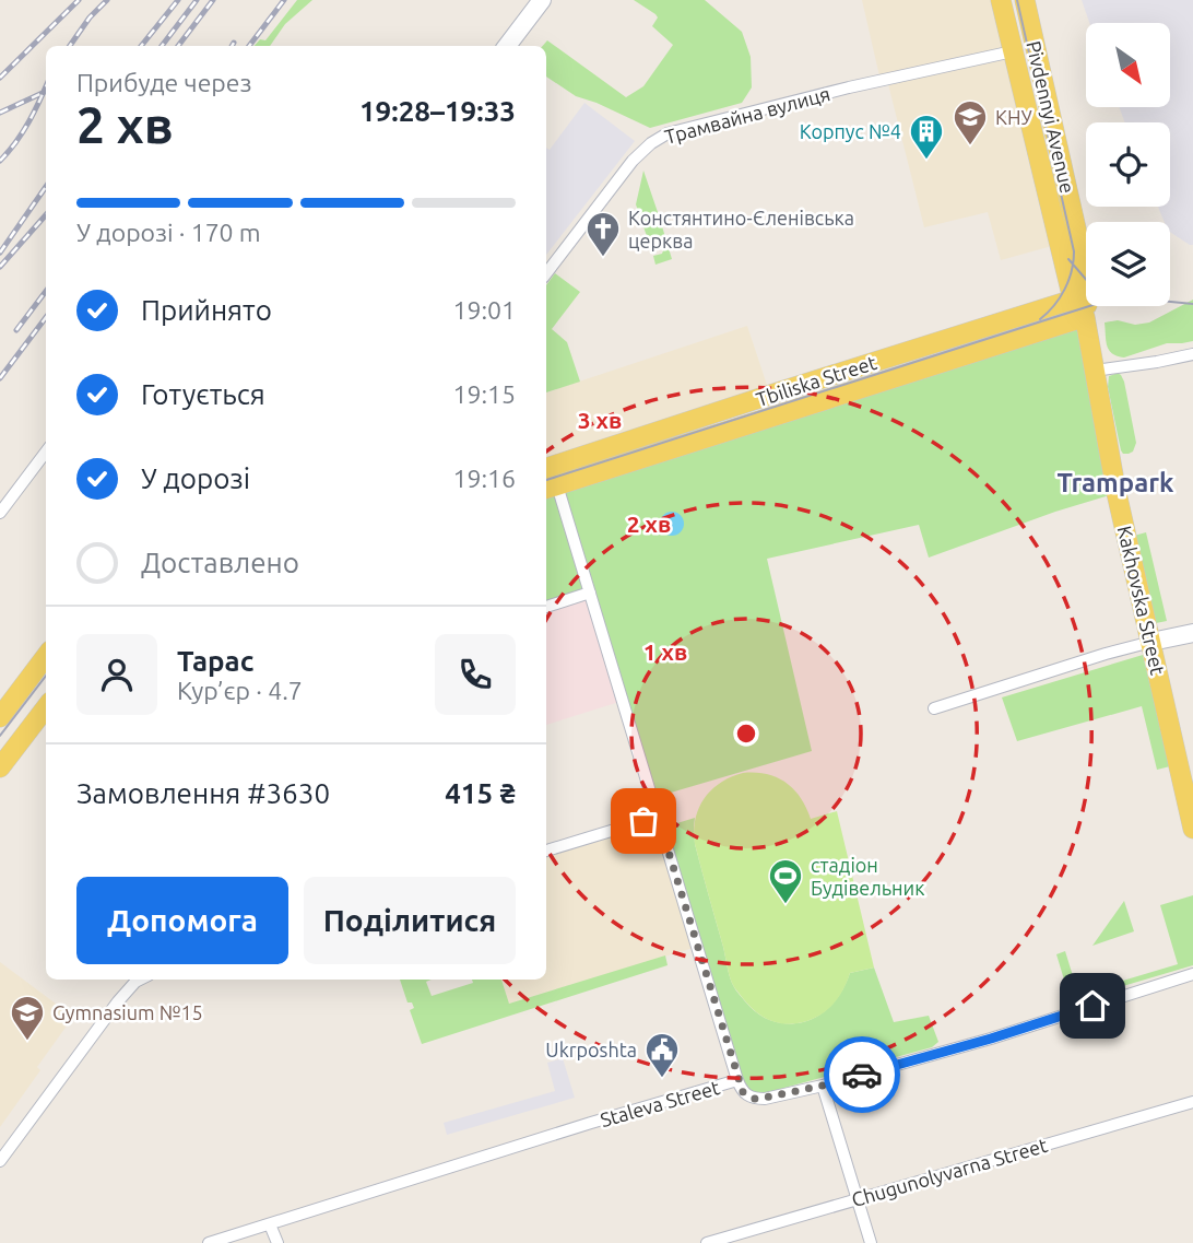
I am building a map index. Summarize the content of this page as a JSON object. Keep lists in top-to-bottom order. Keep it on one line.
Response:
{"streets":{"main road":["Pivdennyi Avenue","Tbiliska Street","Kakhovska Street"],"street":["Трамвайна вулиця","Staleva Street","Chugunolyvarna Street"]},"crossings":[["Трамвайна вулиця","Pivdennyi Avenue"],["Pivdennyi Avenue","Tbiliska Street"],["Pivdennyi Avenue","Kakhovska Street"],["Tbiliska Street","Kakhovska Street"]],"districts":["Trampark"],"places":{"school or university":["КНУ","Gymnasium №15"],"building":["Корпус №4"],"church":["Констянтино-Єленівська церква"],"sports":["стадіон Будівельник"],"public building":["Ukrposhta"]},"north":"bottom right","page":{"heading":["2 хв","Прибуде через","19:28–19:33"],"panel":["Тарас","Кур’єр · 4.7","Замовлення #3630","415 ₴"],"bar":"У дорозі · 170 m","list":[["Прийнято","19:01"],["Готується","19:15"],["У дорозі","19:16"],"Доставлено"],"buttons":["Допомога","Поділитися"]},"rings":["3 хв","2 хв","1 хв"]}
